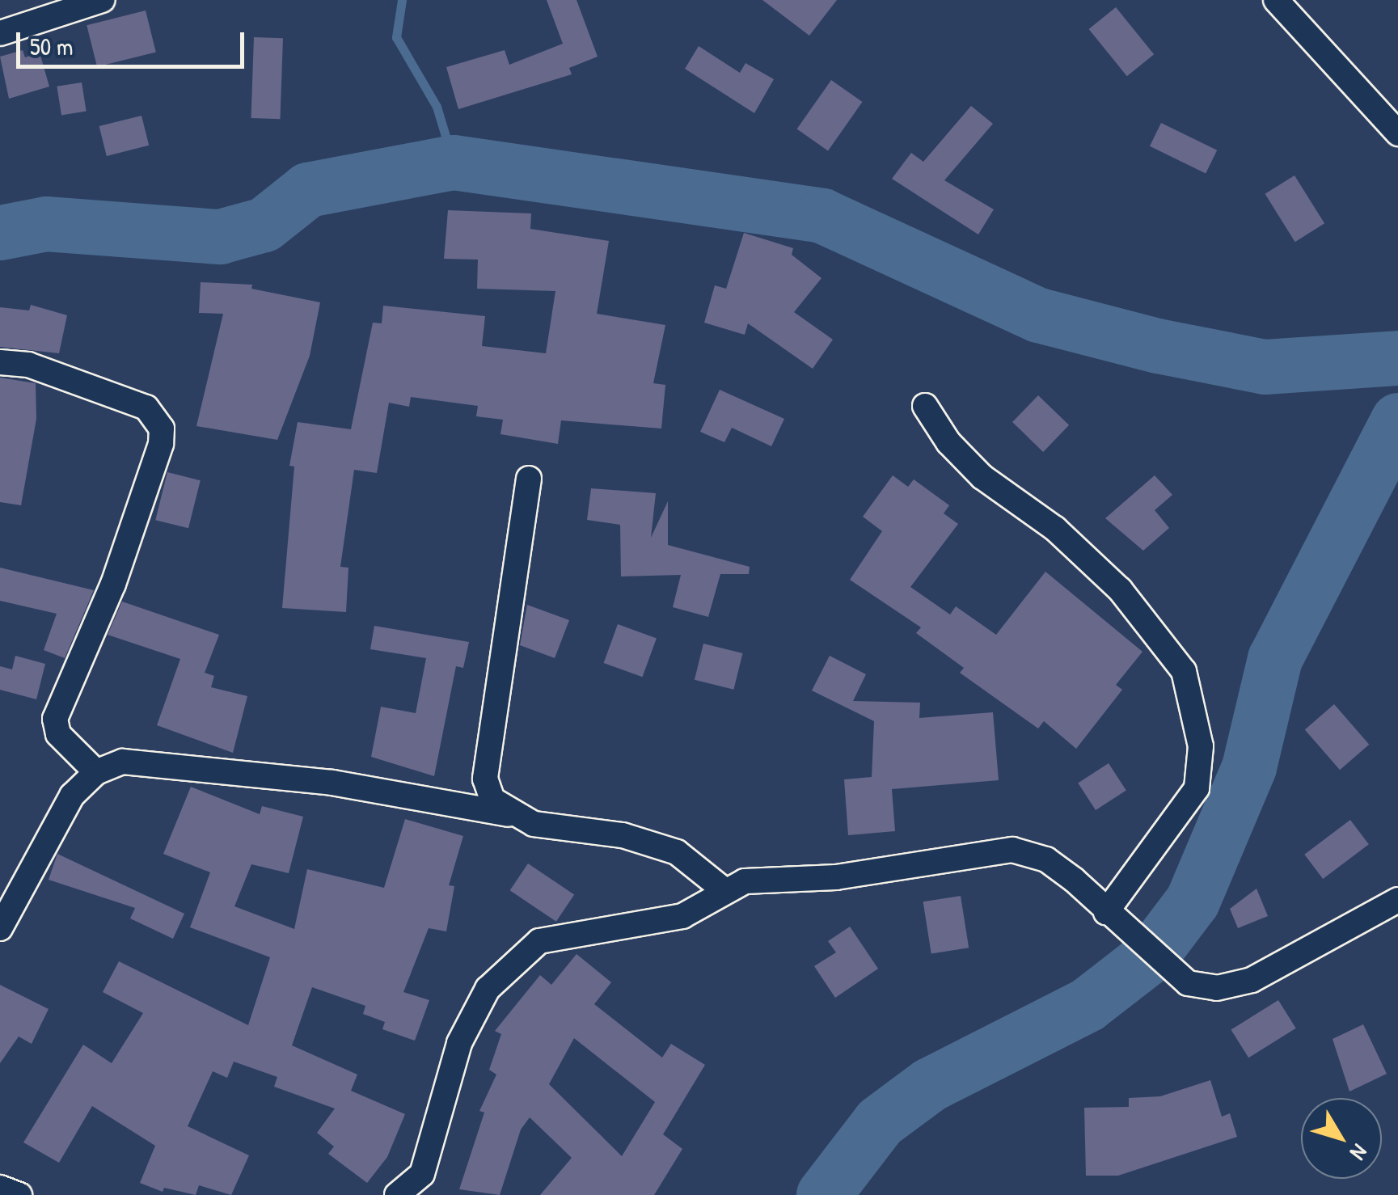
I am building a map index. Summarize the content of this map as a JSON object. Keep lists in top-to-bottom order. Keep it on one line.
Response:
{"scale_bar":"50 m","north":"bottom right"}
